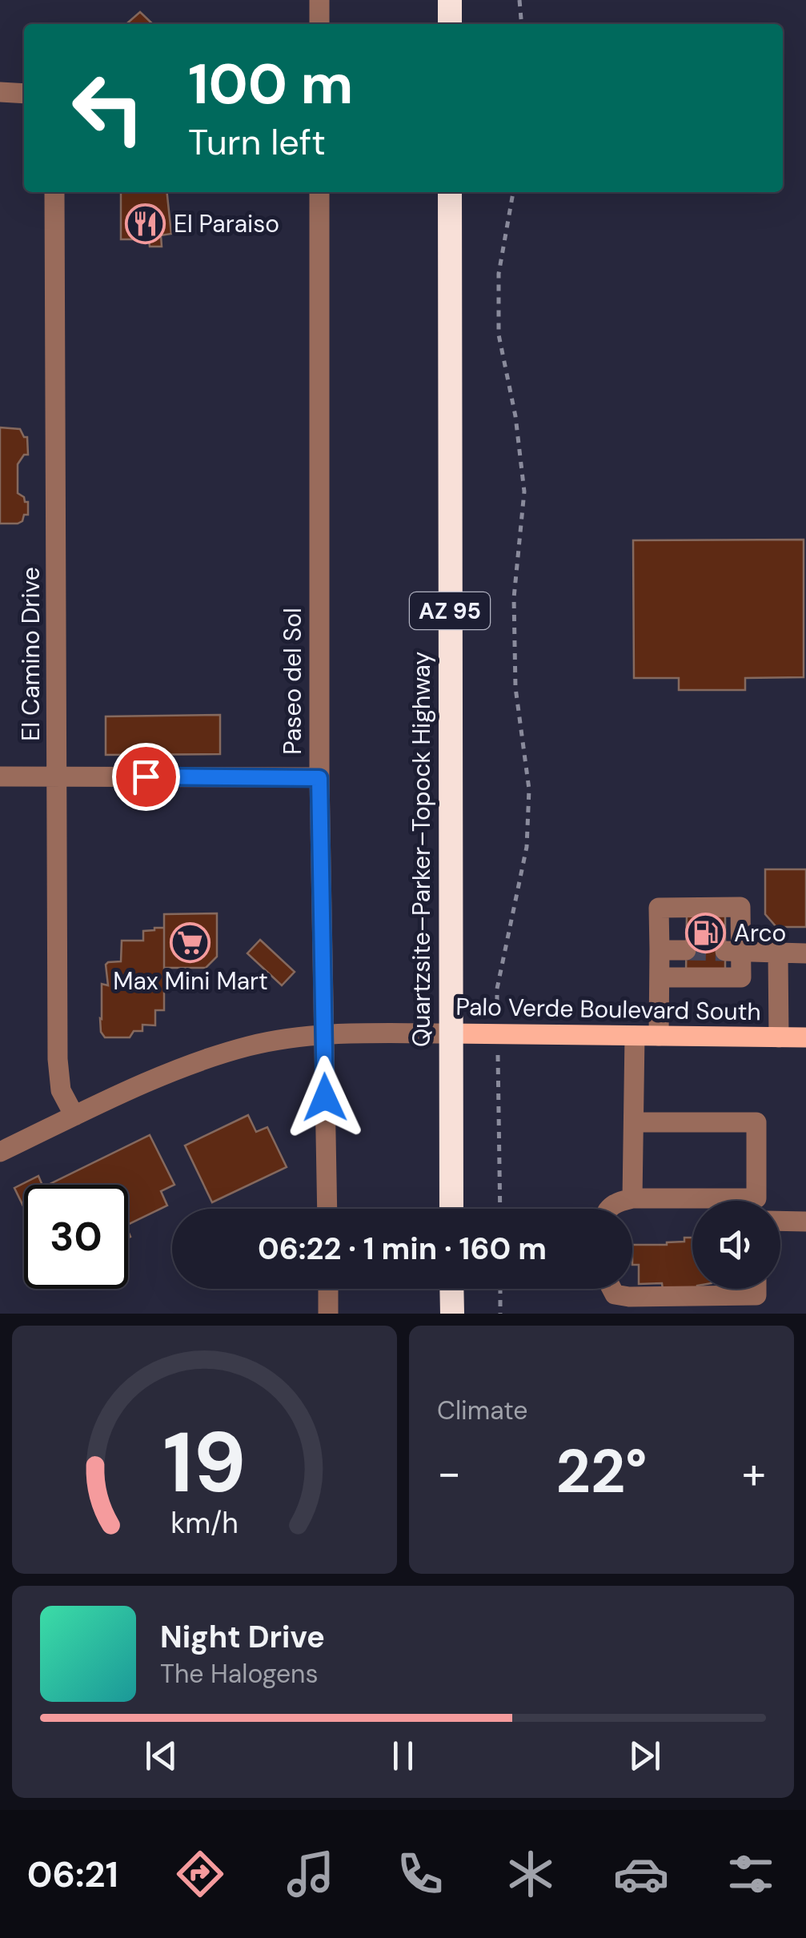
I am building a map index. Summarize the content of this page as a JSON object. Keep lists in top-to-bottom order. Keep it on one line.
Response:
{"streets":{"highway":["AZ 95","Quartzsite–Parker–Topock Highway"],"main road":["Palo Verde Boulevard South"],"street":["El Camino Drive","Paseo del Sol"]},"crossings":[["El Camino Drive","Palo Verde Boulevard South"],["Paseo del Sol","Palo Verde Boulevard South"],["Quartzsite–Parker–Topock Highway","Palo Verde Boulevard South"]],"places":{"restaurant":["El Paraiso"],"fuel station":["Arco"],"supermarket":["Max Mini Mart"]},"page":{"turn":["100 m","Turn left"],"limit":"30","trip":"06:22 · 1 min · 160 m","tile":"Climate","heat":["−","22°","+"],"song":["Night Drive","The Halogens"],"tabs":"06:21","gauge":["19","km/h"]}}
